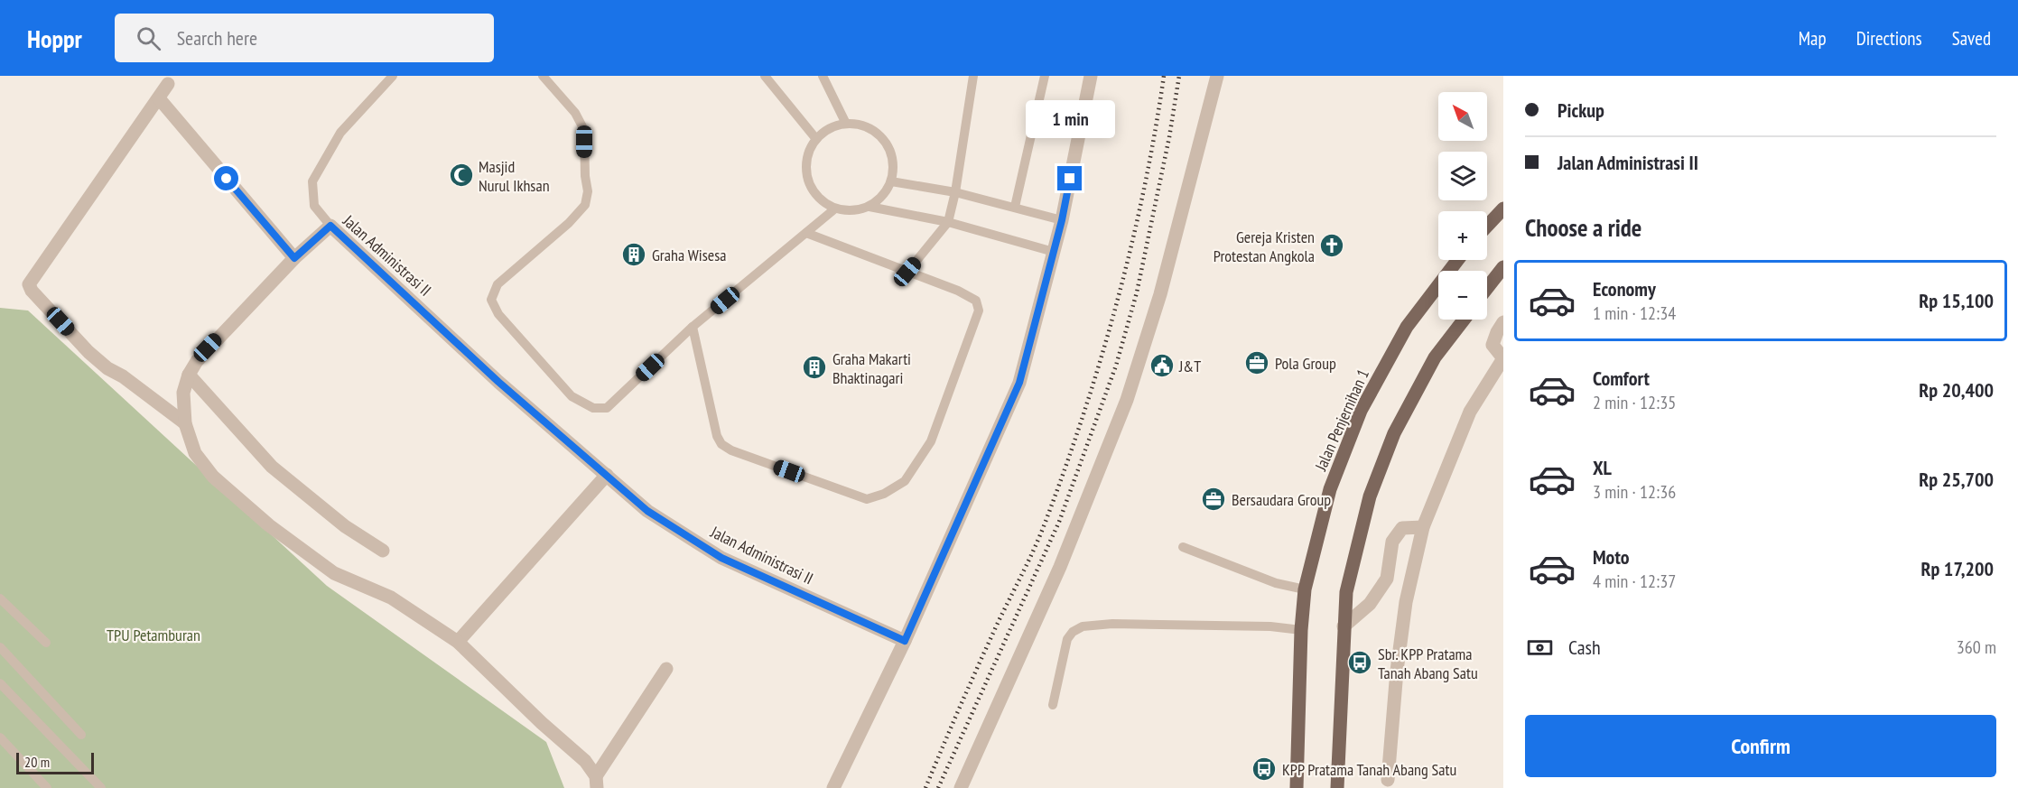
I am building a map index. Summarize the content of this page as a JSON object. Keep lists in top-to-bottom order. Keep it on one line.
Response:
{"streets":{"main road":["Jalan Penjernihan 1"],"street":["Jalan Administrasi II"]},"parks":["TPU Petamburan"],"places":{"mosque":["Masjid Nurul Ikhsan"],"church":["Gereja Kristen Protestan Angkola"],"building":["Graha Wisesa","Graha Makarti Bhaktinagari"],"office":["Pola Group","Bersaudara Group"],"public building":["J&T"],"bus stop":["Sbr. KPP Pratama Tanah Abang Satu","KPP Pratama Tanah Abang Satu"]},"scale_bar":"20 m","north":"top left","page":{"header":"Hoppr","search":"Search here","nav":["Map","Directions","Saved"],"banner":["Pickup","Jalan Administrasi II"],"map_buttons":["+","−"],"bubble":"1 min","heading":"Choose a ride","list":[{"name":"Economy","note":"1 min · 12:34","value":"Rp 15,100"},{"name":"Comfort","note":"2 min · 12:35","value":"Rp 20,400"},{"name":"XL","note":"3 min · 12:36","value":"Rp 25,700"},{"name":"Moto","note":"4 min · 12:37","value":"Rp 17,200"}],"pay":["Cash","360 m"],"buttons":"Confirm","scale":"20 m"}}
